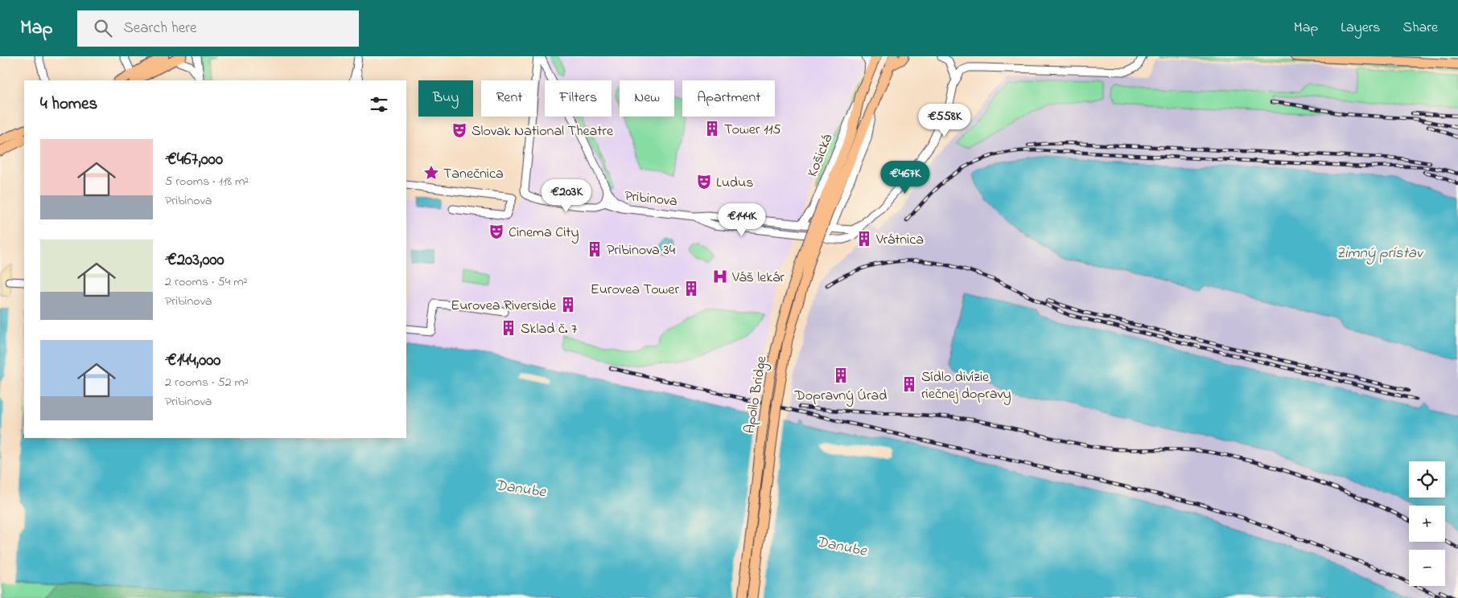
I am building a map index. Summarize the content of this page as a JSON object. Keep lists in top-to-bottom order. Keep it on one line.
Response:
{"streets":{"main road":["Košická","Apollo Bridge"],"street":["Pribinova"]},"crossings":[["Košická","Pribinova"],["Košická","Apollo Bridge"]],"water":["Zimný prístav","Danube"],"places":{"building":["Tower 115","Vrátnica","Pribinova 34","Eurovea Tower","Eurovea Riverside","Sklad č. 7","Dopravný Úrad","Sídlo divízie riečnej dopravy"],"theatre":["Slovak National Theatre","Ludus","Cinema City"],"place":["Tanečnica"],"hospital":["Váš lekár"]},"page":{"header":"Map","search":"Search here","nav":["Map","Layers","Share"],"chip":["Buy","Rent","Filters","New","Apartment"],"heading":"4 homes","price":["€558K","€467K","€203K","€144K"],"list":[{"name":"€467,000","note":"5 rooms · 118 m² · Pribinova"},{"name":"€203,000","note":"2 rooms · 54 m² · Pribinova"},{"name":"€144,000","note":"2 rooms · 52 m² · Pribinova"}],"map_buttons":["+","−"]}}
